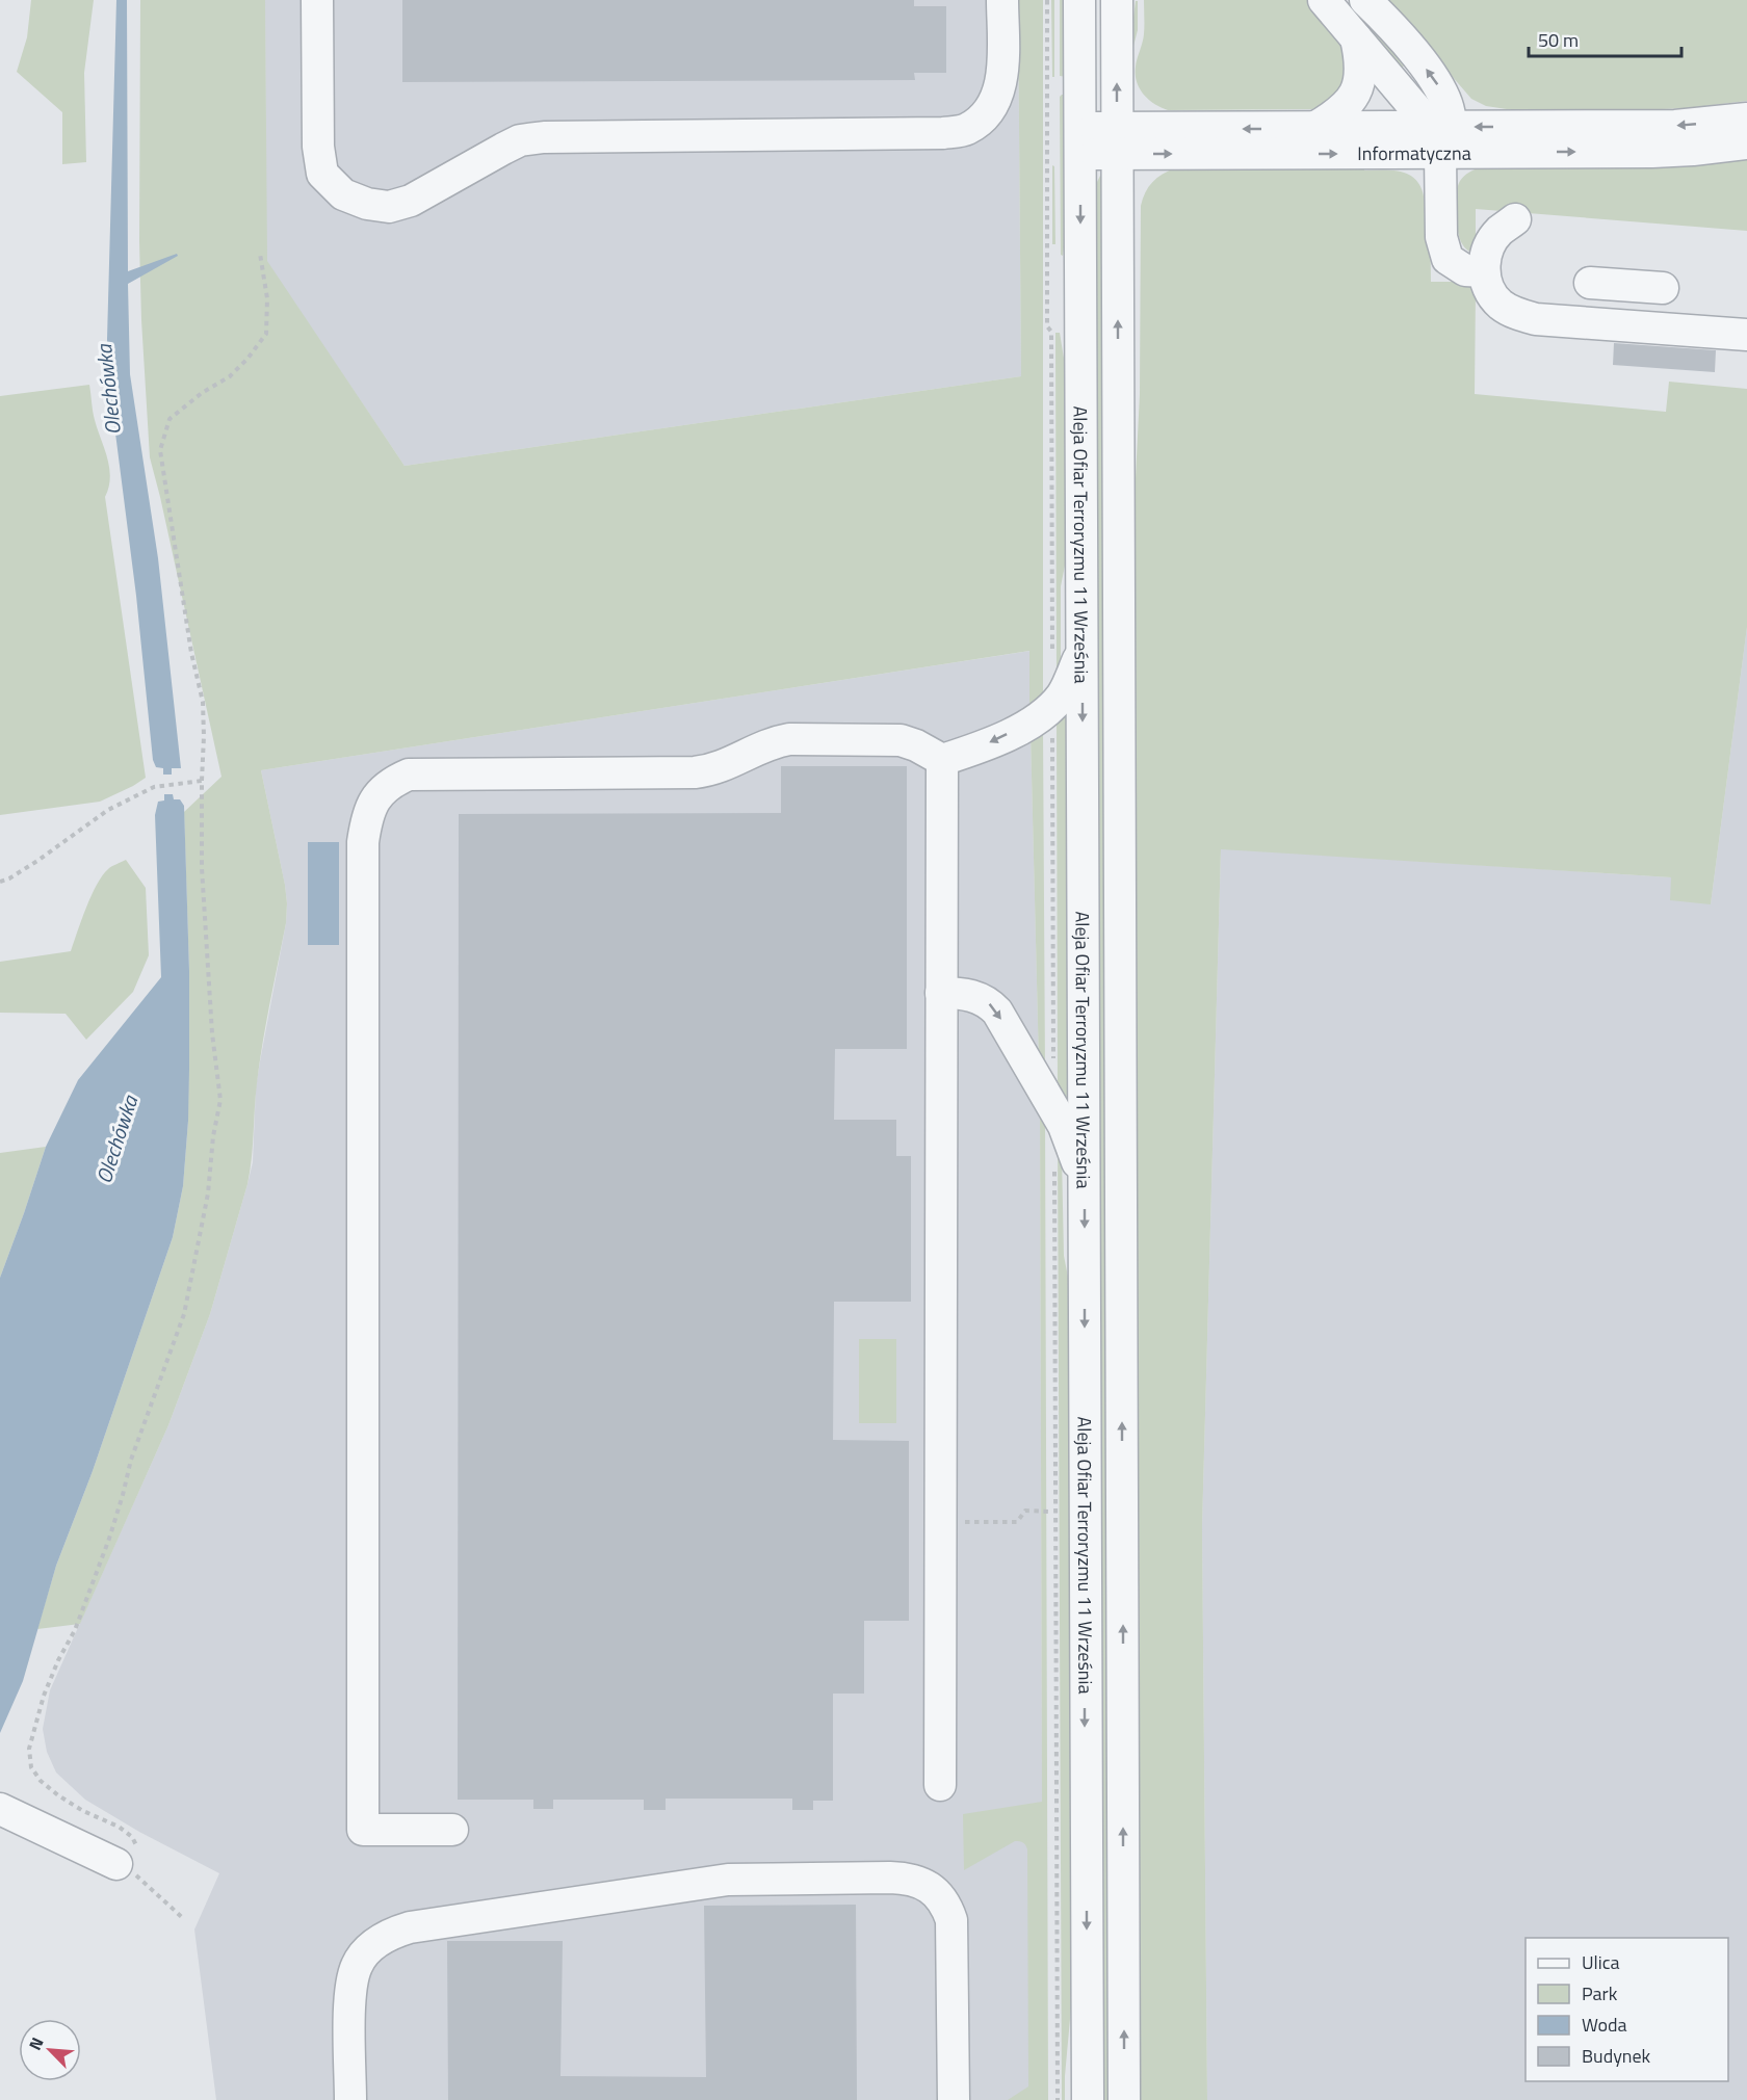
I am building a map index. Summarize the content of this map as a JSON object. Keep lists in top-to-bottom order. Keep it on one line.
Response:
{"streets":{"street":["Informatyczna","Aleja Ofiar Terroryzmu 11 Września"]},"crossings":[["Informatyczna","Aleja Ofiar Terroryzmu 11 Września"]],"water":["Olechówka"],"legend":["Ulica","Park","Woda","Budynek"],"scale_bar":"50 m","north":"top left"}
